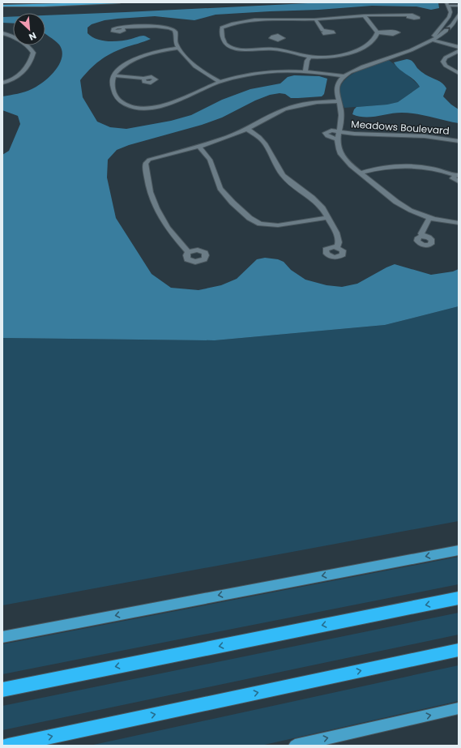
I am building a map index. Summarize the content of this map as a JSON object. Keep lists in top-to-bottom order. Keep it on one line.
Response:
{"streets":{"street":["Meadows Boulevard"]},"north":"bottom right"}
